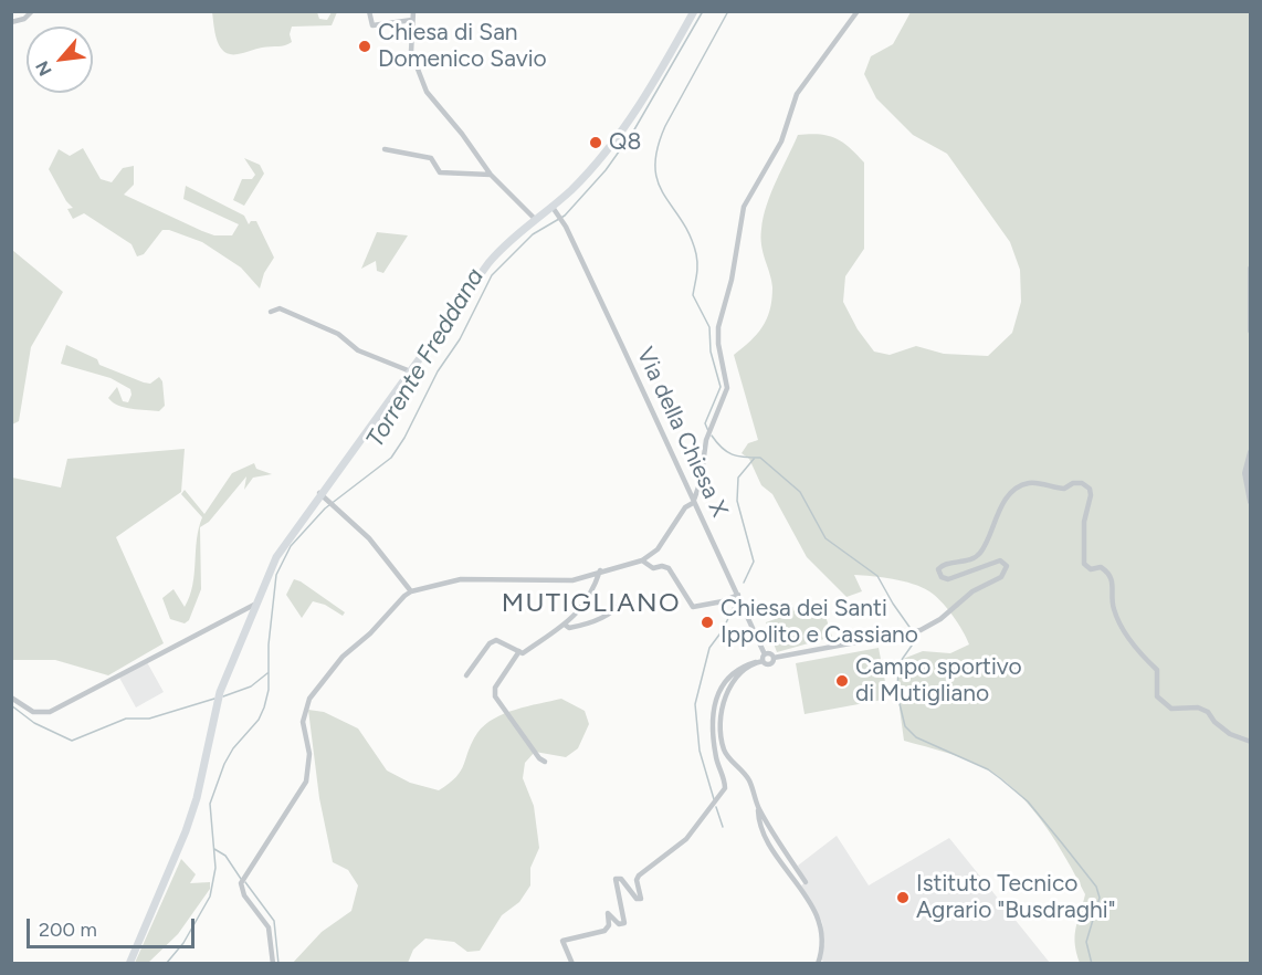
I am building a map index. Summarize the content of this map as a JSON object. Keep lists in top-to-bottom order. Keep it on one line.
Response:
{"streets":{"street":["Via della Chiesa X"]},"districts":["MUTIGLIANO"],"water":["Torrente Freddana"],"places":["Chiesa di San Domenico Savio","Q8","Chiesa dei Santi Ippolito e Cassiano","Campo sportivo di Mutigliano","Istituto Tecnico Agrario \"Busdraghi\""],"scale_bar":"200 m","north":"bottom left"}
